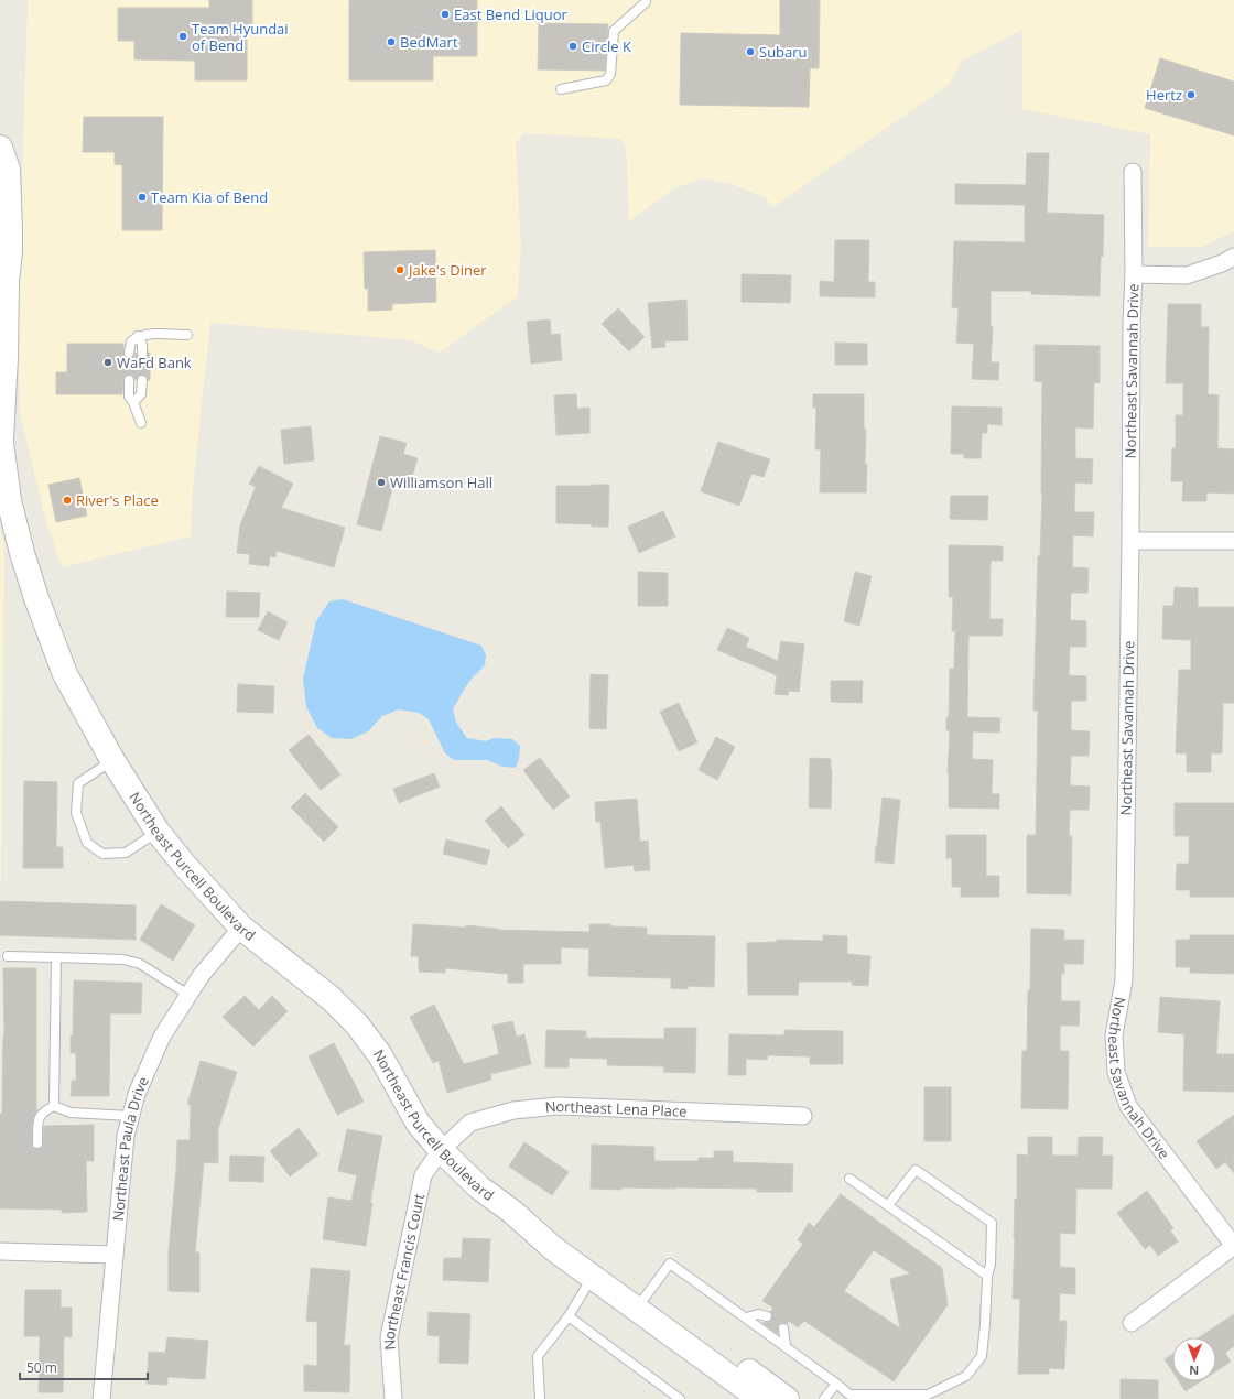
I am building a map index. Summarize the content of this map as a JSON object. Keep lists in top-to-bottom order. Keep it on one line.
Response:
{"streets":{"street":["Northeast Savannah Drive","Northeast Purcell Boulevard","Northeast Lena Place","Northeast Paula Drive","Northeast Francis Court"]},"crossings":[["Northeast Purcell Boulevard","Northeast Lena Place"],["Northeast Purcell Boulevard","Northeast Paula Drive"],["Northeast Purcell Boulevard","Northeast Francis Court"],["Northeast Lena Place","Northeast Francis Court"]],"places":["East Bend Liquor","Team Hyundai of Bend","BedMart","Circle K","Subaru","Hertz","Team Kia of Bend","Jake's Diner","WaFd Bank","Williamson Hall","River's Place"],"scale_bar":"50 m","north":"bottom"}
